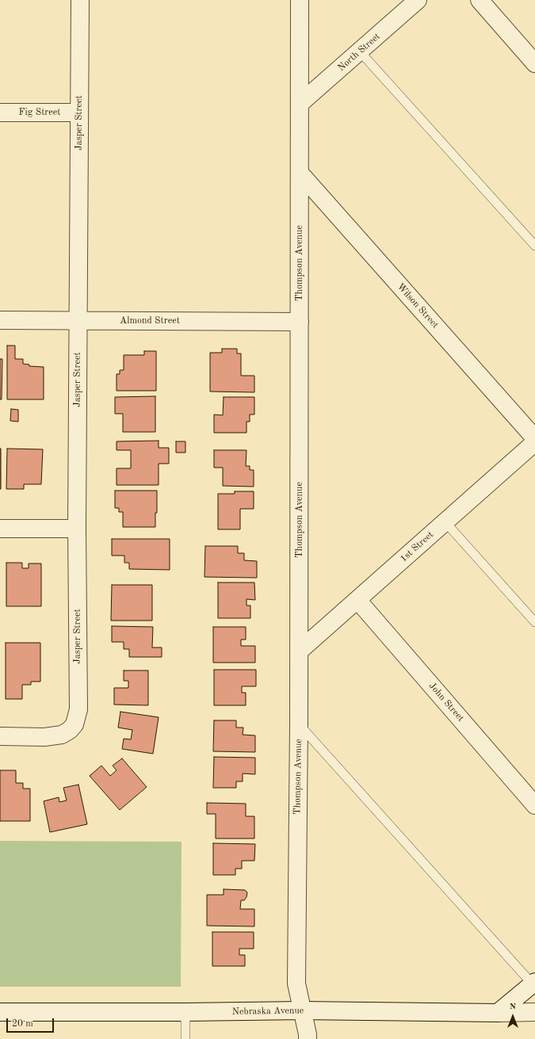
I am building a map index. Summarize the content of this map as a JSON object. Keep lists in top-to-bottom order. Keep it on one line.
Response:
{"streets":{"street":["North Street","Fig Street","Jasper Street","Thompson Avenue","Wilson Street","Almond Street","1st Street","John Street","Nebraska Avenue"]},"crossings":[["North Street","Thompson Avenue"],["Fig Street","Jasper Street"],["Jasper Street","Almond Street"],["Thompson Avenue","Wilson Street"],["Thompson Avenue","Almond Street"],["Thompson Avenue","1st Street"],["Thompson Avenue","Nebraska Avenue"],["1st Street","John Street"]],"scale_bar":"20 m","north":"top"}
